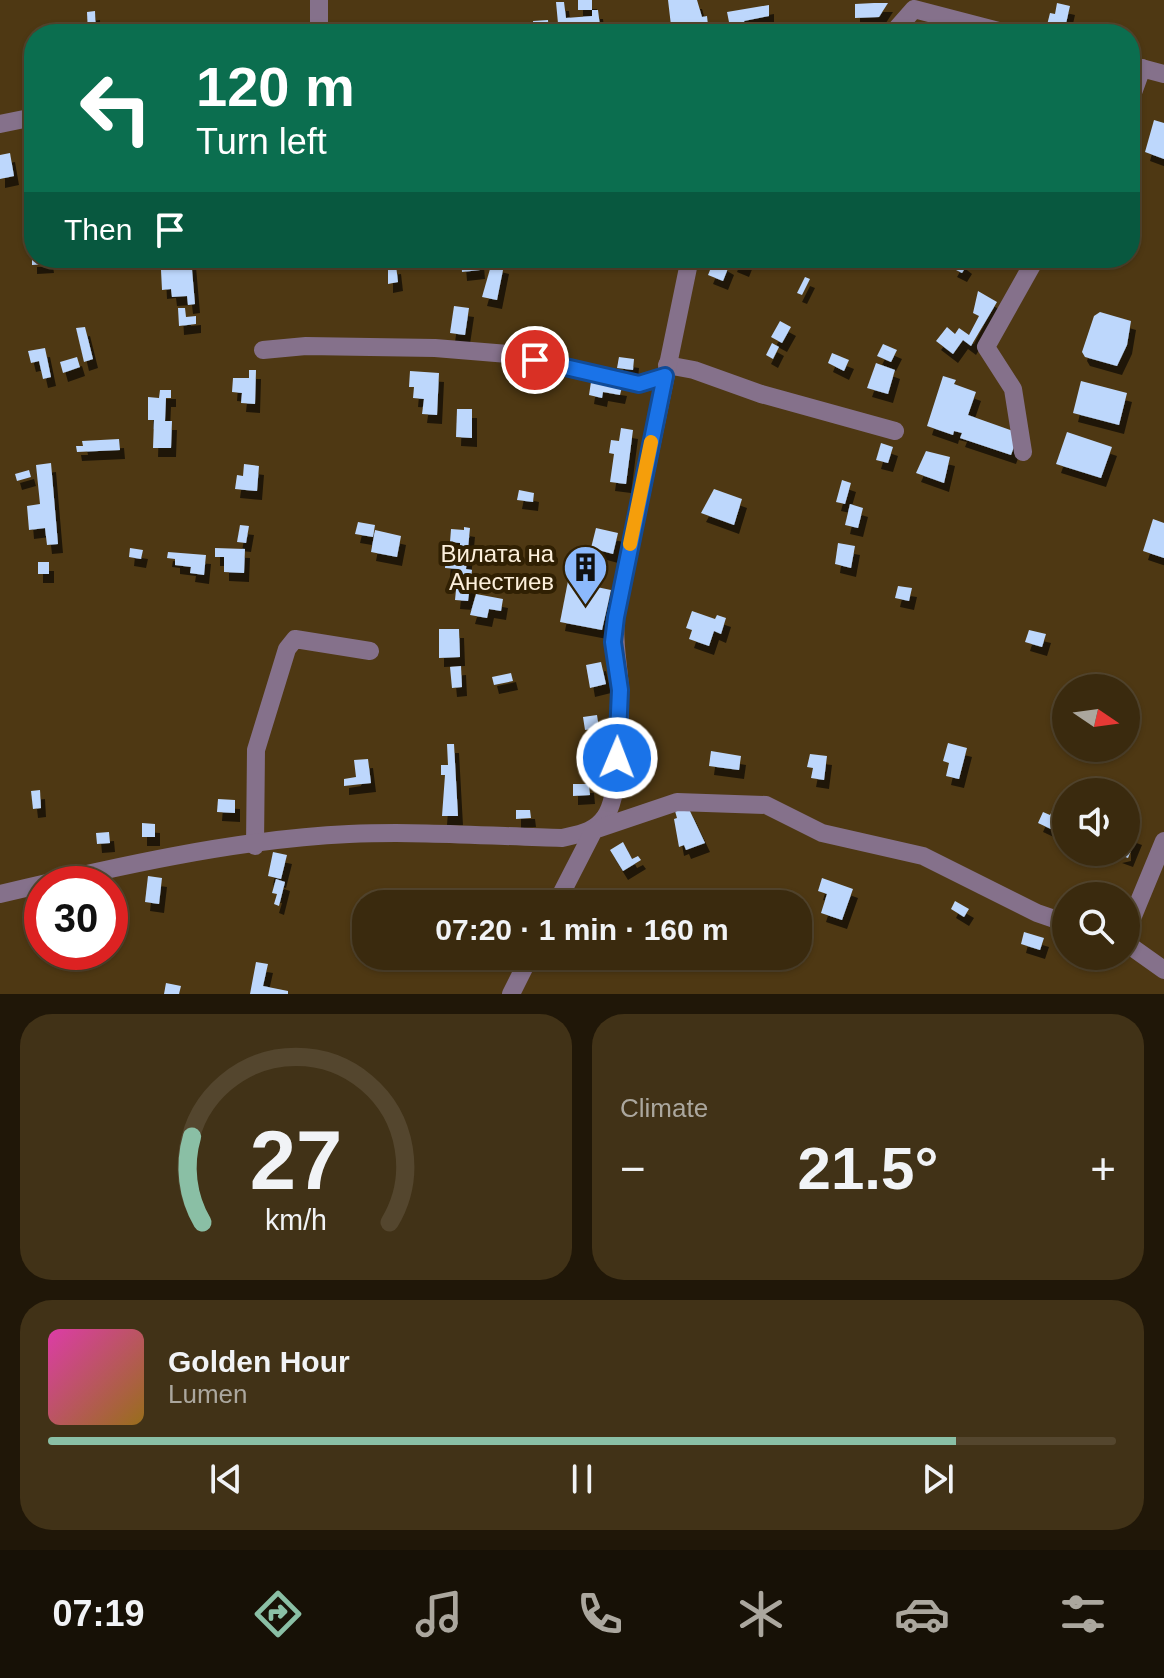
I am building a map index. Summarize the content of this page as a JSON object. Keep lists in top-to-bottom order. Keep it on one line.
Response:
{"places":{"building":["Вилата на Анестиев"]},"north":"right","page":{"turn":["120 m","Turn left"],"then":"Then","limit":"30","trip":"07:20 · 1 min · 160 m","tile":"Climate","heat":["−","21.5°","+"],"song":["Golden Hour","Lumen"],"tabs":"07:19","gauge":["27","km/h"]}}
